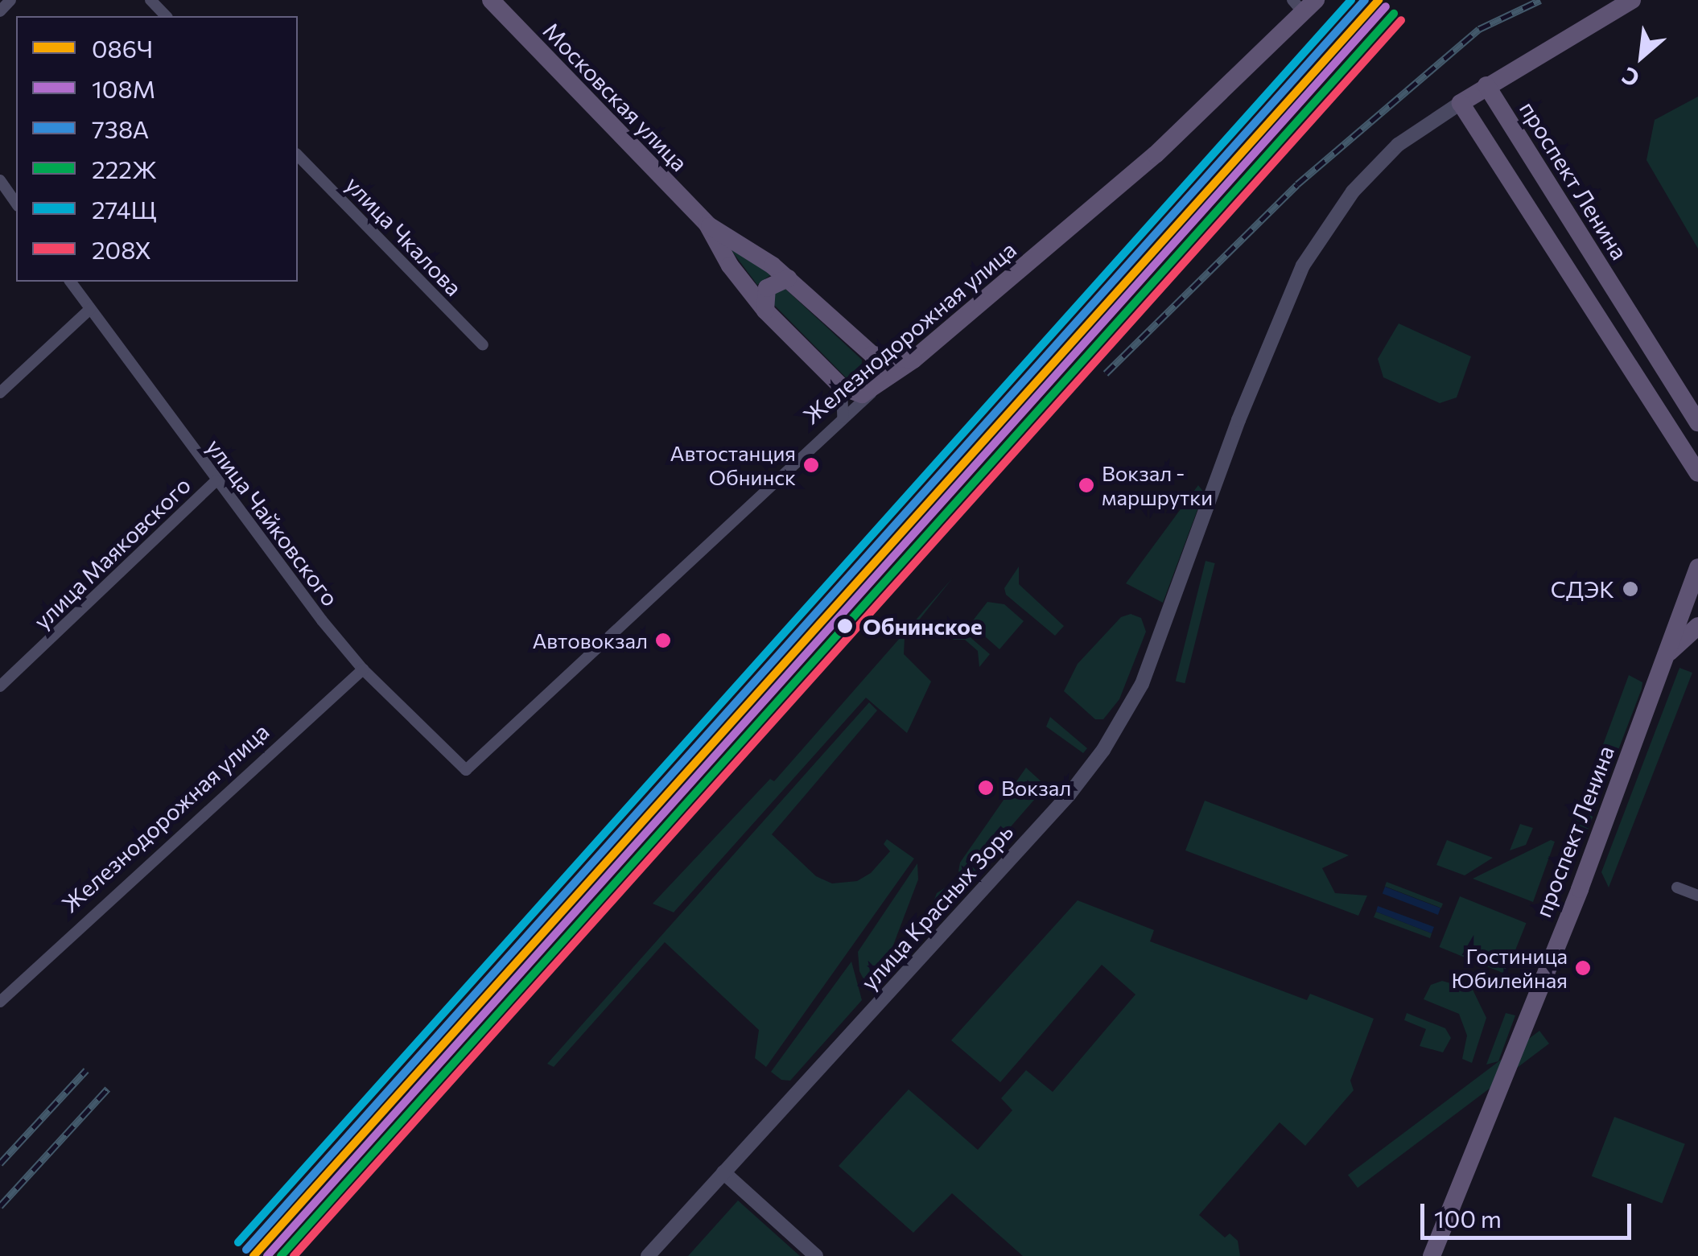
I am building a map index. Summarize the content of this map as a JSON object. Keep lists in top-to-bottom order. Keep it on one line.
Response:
{"streets":{"main road":["Московская улица","проспект Ленина","Железнодорожная улица"],"street":["улица Чкалова","улица Чайковского","улица Маяковского","улица Красных Зорь"]},"crossings":[["Железнодорожная улица","улица Чайковского"],["улица Чайковского","улица Маяковского"]],"places":["Автостанция Обнинск","Вокзал - маршрутки","СДЭК","Обнинское","Автовокзал","Вокзал","Гостиница Юбилейная"],"lines":["transit line 086Ч","transit line 738А","transit line 274Щ","transit line 108М","transit line 222Ж","transit line 208Х"],"legend":["086Ч","108М","738А","222Ж","274Щ","208Х"],"scale_bar":"100 m","north":"bottom left"}
